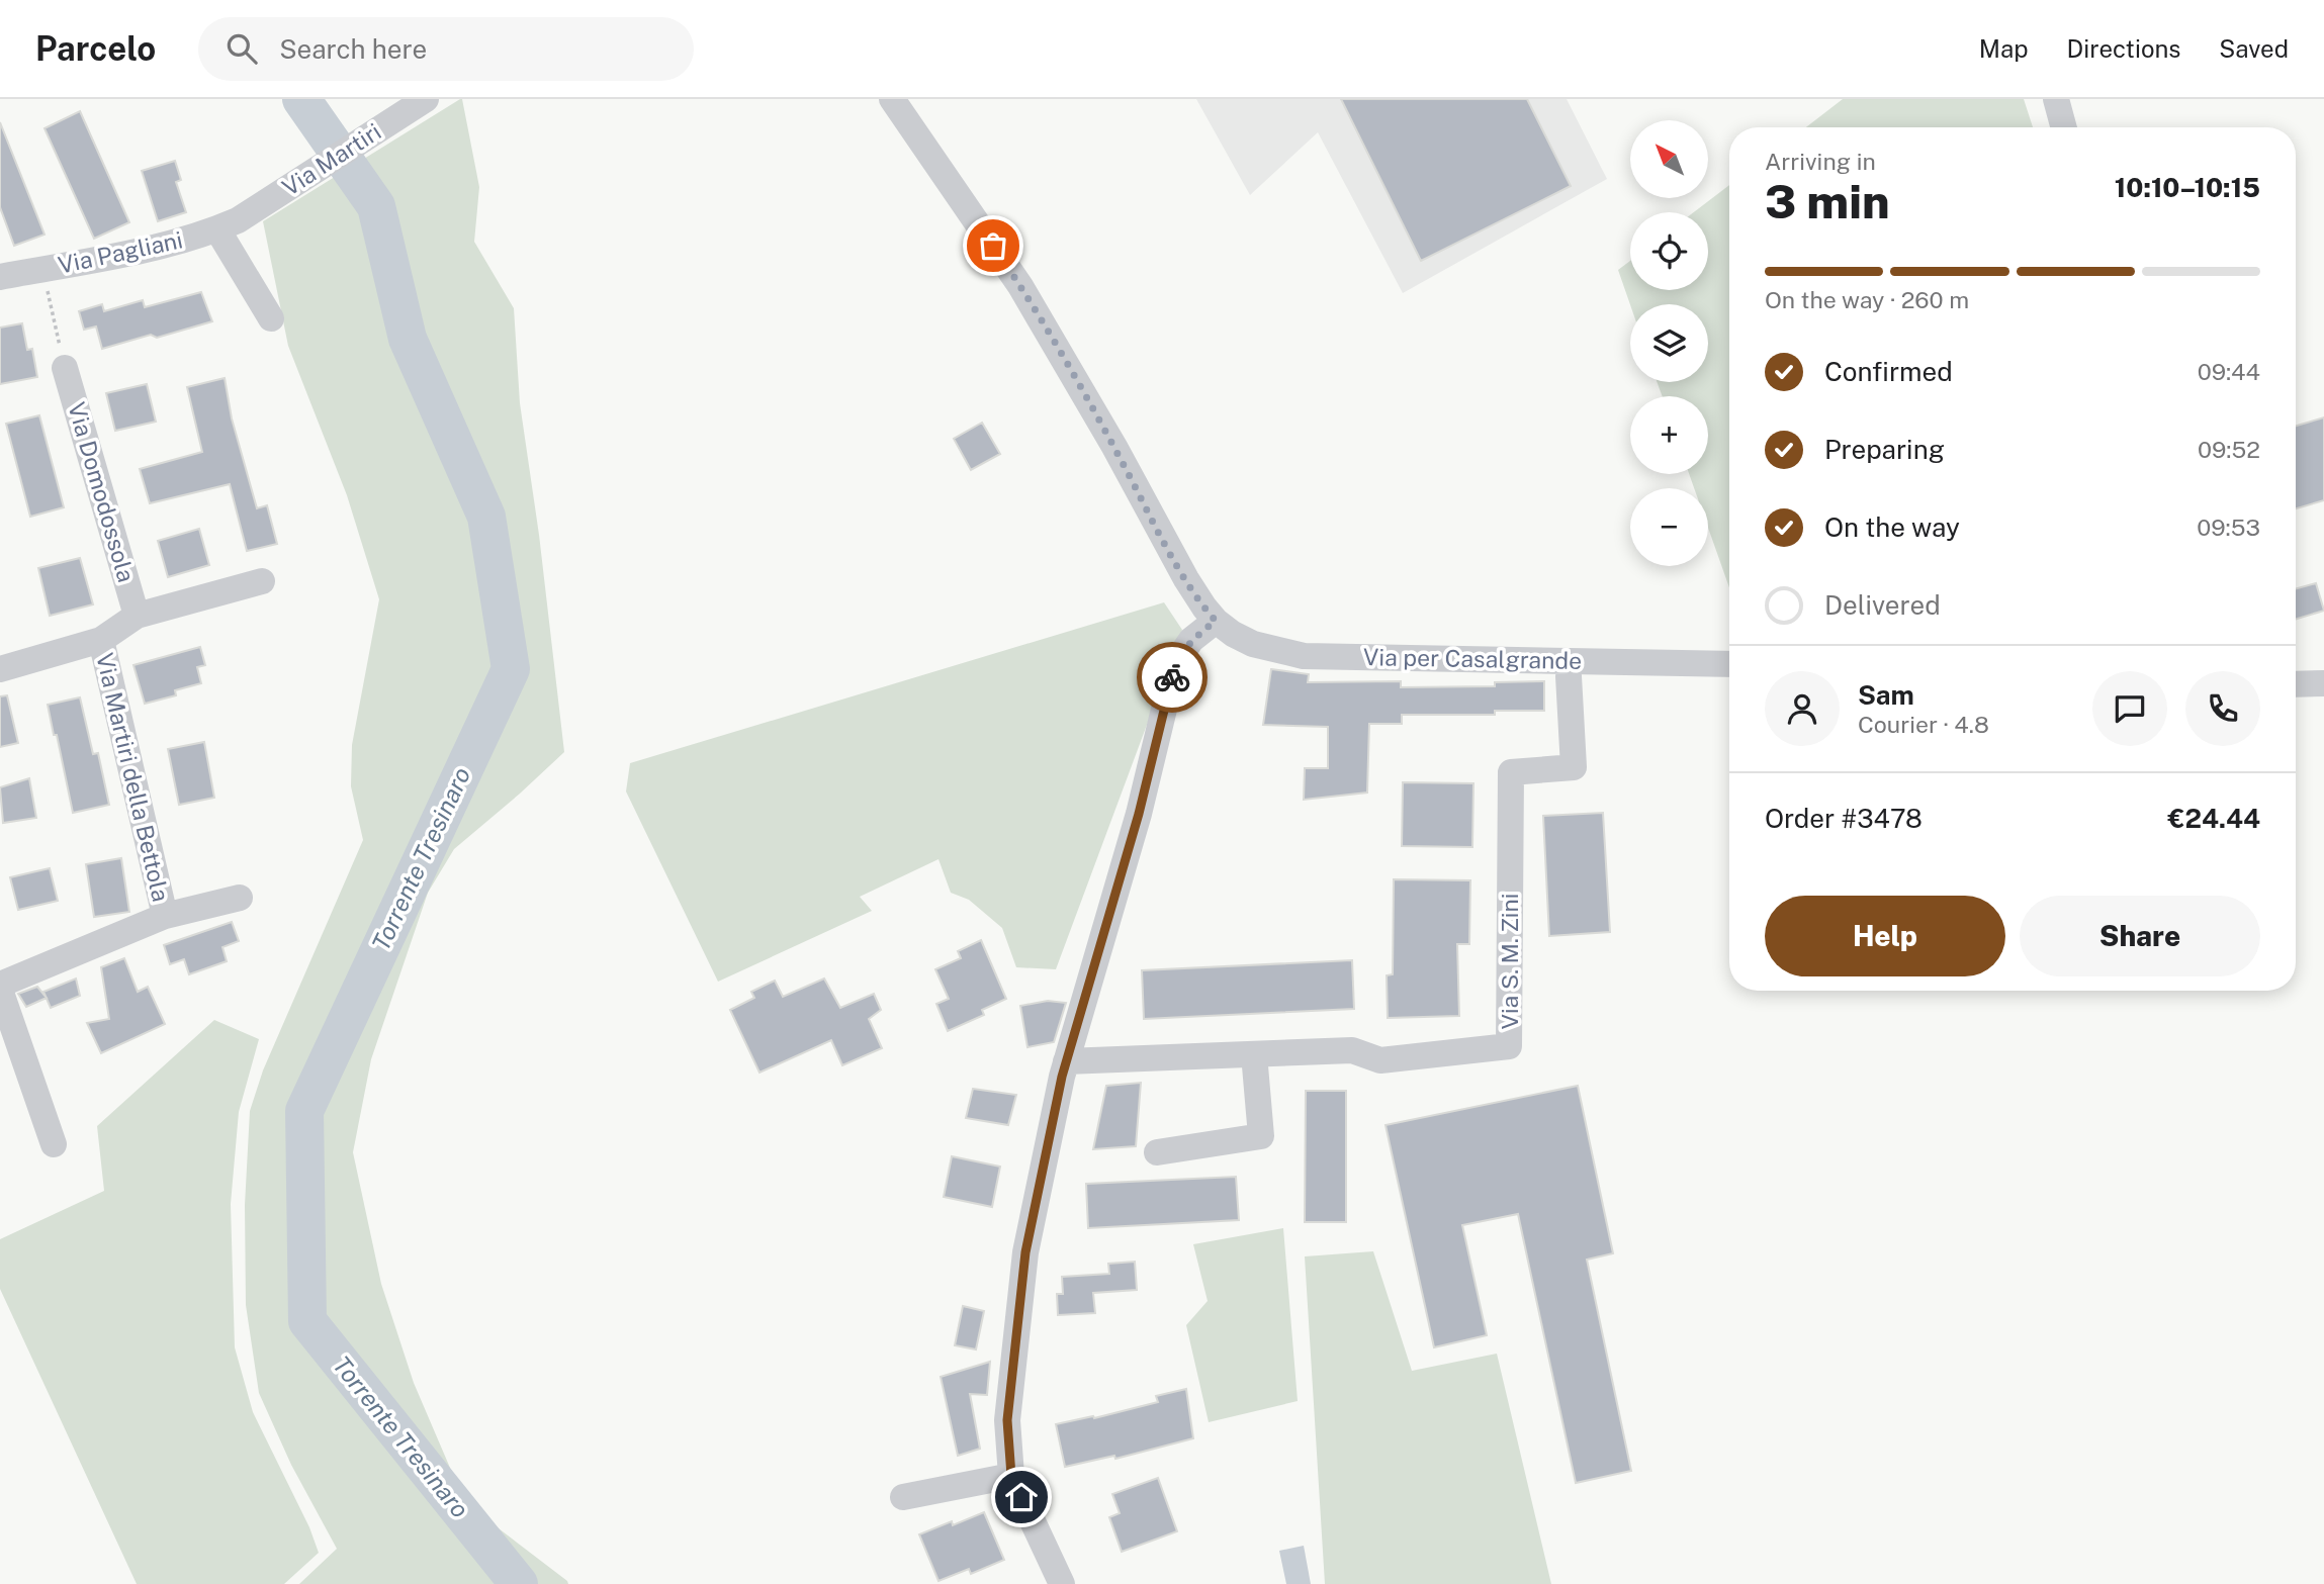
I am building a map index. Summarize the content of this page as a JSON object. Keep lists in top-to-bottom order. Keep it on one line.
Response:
{"streets":{"street":["Via Martiri","Via Pagliani","Via Domodossola","Via per Casalgrande","Via Martiri della Bettola","Via S. M. Zini"]},"crossings":[["Via Martiri","Via Pagliani"]],"water":["Torrente Tresinaro"],"north":"top left","page":{"header":"Parcelo","search":"Search here","nav":["Map","Directions","Saved"],"map_buttons":["+","−"],"heading":["3 min","Arriving in","10:10–10:15"],"panel":["Sam","Courier · 4.8","Order #3478","€24.44"],"bar":"On the way · 260 m","list":[["Confirmed","09:44"],["Preparing","09:52"],["On the way","09:53"],"Delivered"],"buttons":["Help","Share"]}}
